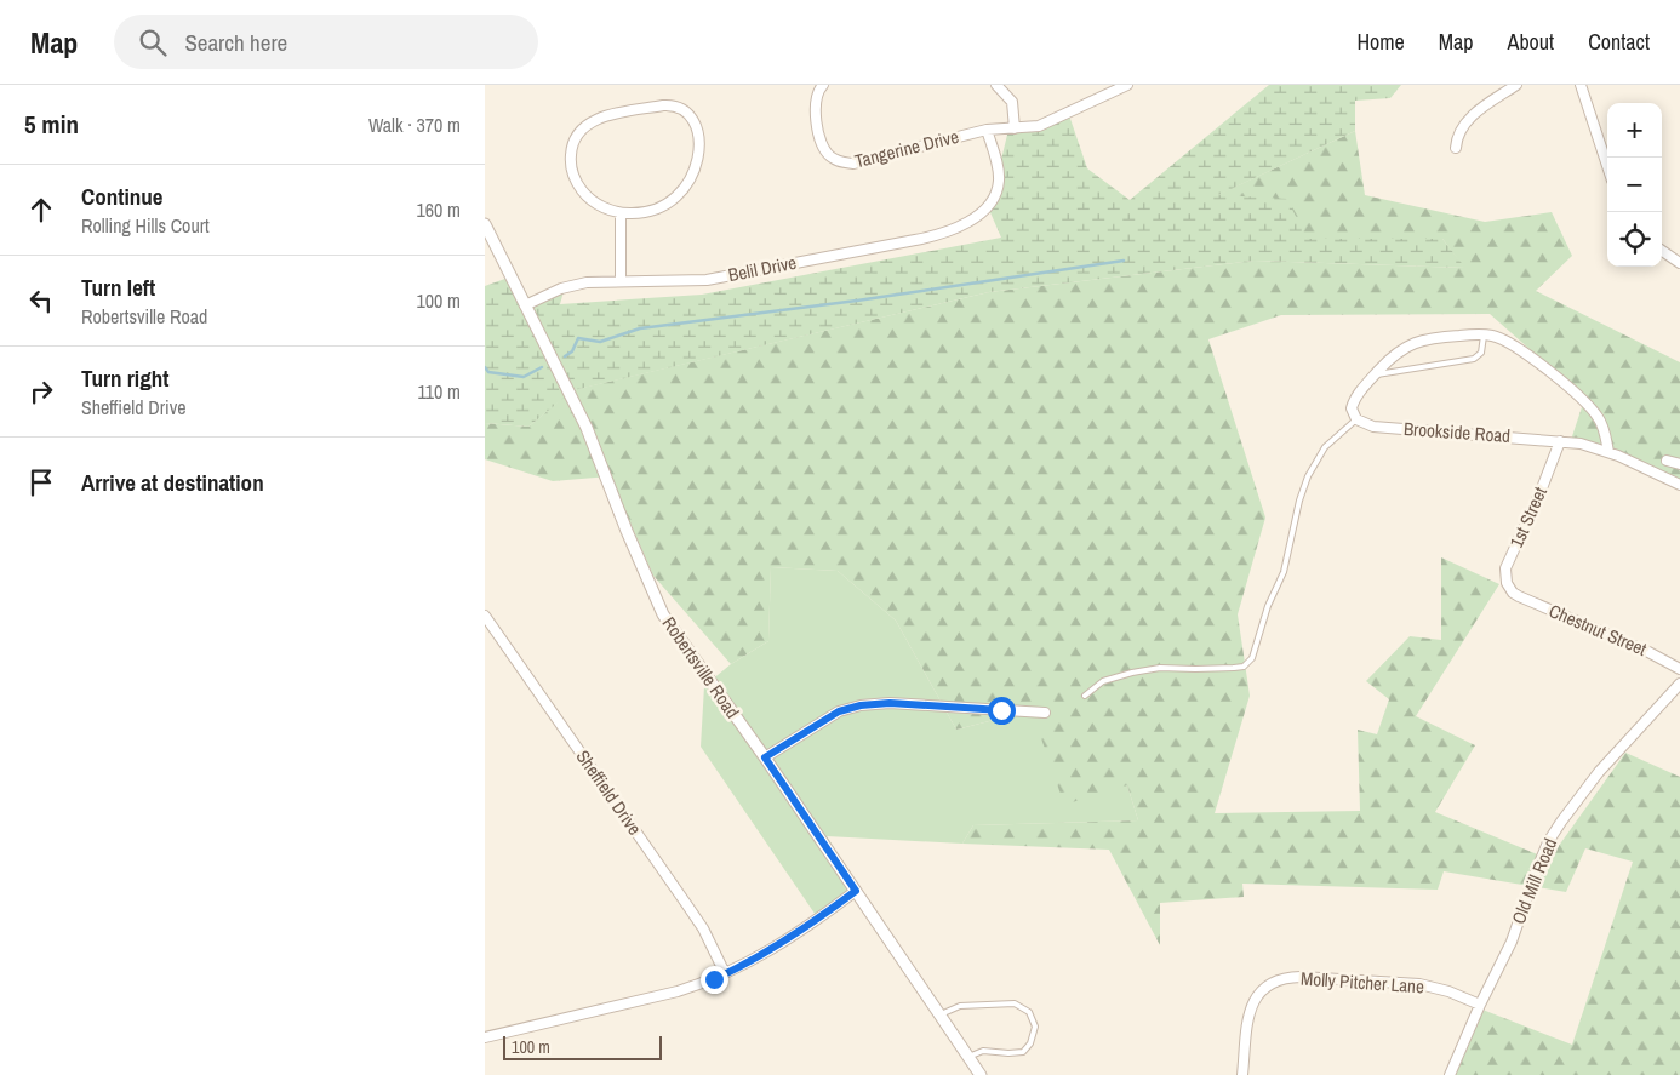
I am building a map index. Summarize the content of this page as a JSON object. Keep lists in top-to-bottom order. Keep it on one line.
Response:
{"streets":{"street":["Tangerine Drive","Belil Drive","Brookside Road","1st Street","Chestnut Street","Robertsville Road","Sheffield Drive","Old Mill Road","Molly Pitcher Lane"]},"crossings":[["Tangerine Drive","Belil Drive"],["Belil Drive","Robertsville Road"],["Brookside Road","1st Street"],["1st Street","Chestnut Street"],["Old Mill Road","Molly Pitcher Lane"]],"scale_bar":"100 m","page":{"header":"Map","search":"Search here","nav":["Home","Map","About","Contact"],"heading":["5 min","Walk · 370 m"],"map_buttons":["+","−"],"list":[["Continue","Rolling Hills Court","160 m"],["Turn left","Robertsville Road","100 m"],["Turn right","Sheffield Drive","110 m"],"Arrive at destination"],"scale":"100 m"}}
